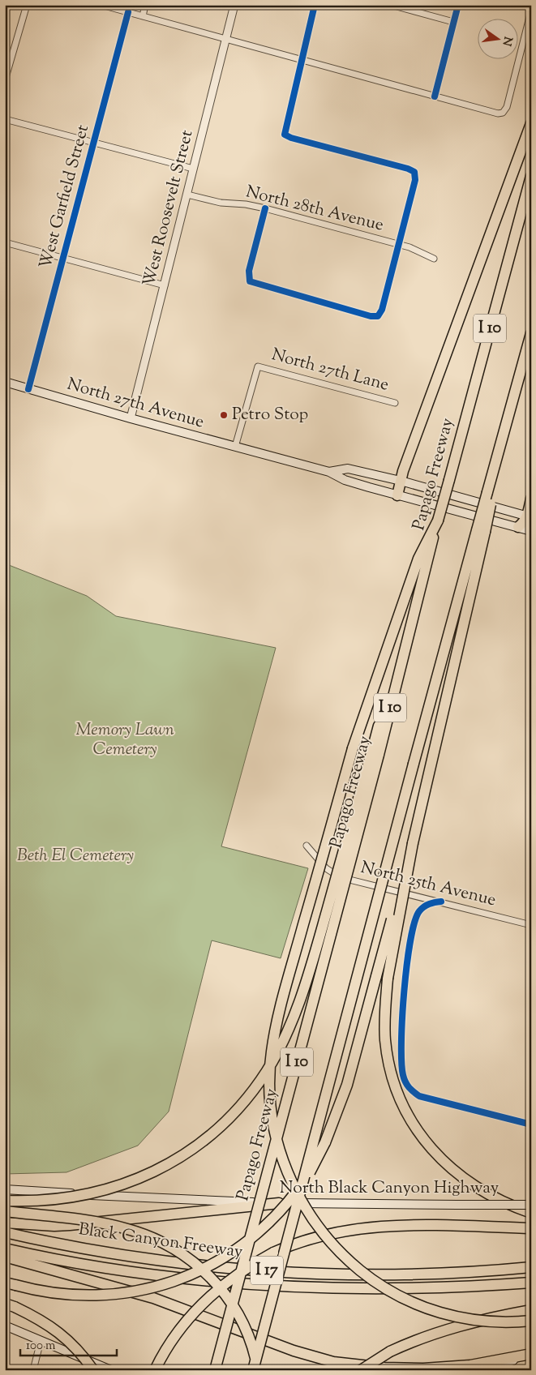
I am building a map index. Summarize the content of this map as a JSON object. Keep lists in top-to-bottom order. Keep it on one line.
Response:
{"streets":{"highway":["I 10","Papago Freeway","Black Canyon Freeway","I 17"],"main road":["North 27th Avenue","North Black Canyon Highway"],"street":["West Garfield Street","West Roosevelt Street","North 28th Avenue","North 27th Lane","North 25th Avenue"]},"crossings":[["West Garfield Street","North 27th Avenue"],["West Roosevelt Street","North 28th Avenue"],["West Roosevelt Street","North 27th Avenue"],["North 27th Lane","North 27th Avenue"]],"parks":["Memory Lawn Cemetery","Beth El Cemetery"],"places":["Petro Stop"],"scale_bar":"100 m","north":"right"}
